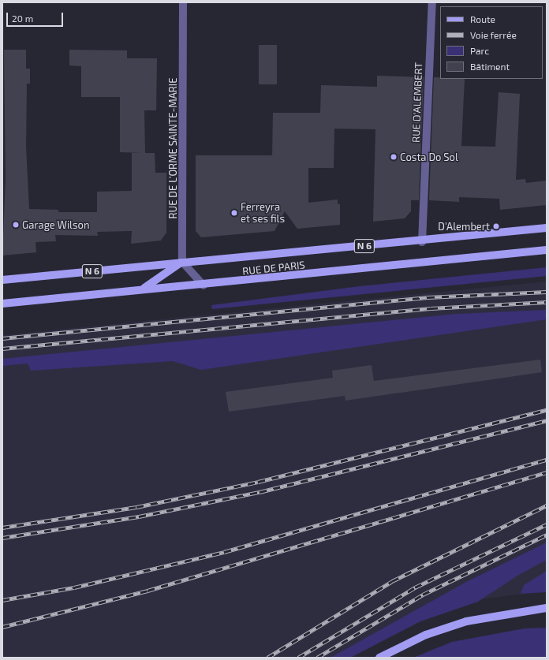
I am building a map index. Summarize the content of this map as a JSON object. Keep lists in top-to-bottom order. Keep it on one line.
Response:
{"streets":{"main road":["N 6","RUE DE PARIS"],"street":["RUE D'ALEMBERT","RUE DE L'ORME SAINTE-MARIE"]},"crossings":[["RUE D'ALEMBERT","RUE DE PARIS"],["RUE DE L'ORME SAINTE-MARIE","N 6"],["RUE DE L'ORME SAINTE-MARIE","RUE DE PARIS"],["N 6","RUE DE PARIS"]],"places":["Costa Do Sol","Ferreyra et ses fils","Garage Wilson","D'Alembert"],"legend":["Route","Voie ferrée","Parc","Bâtiment"],"scale_bar":"20 m"}
